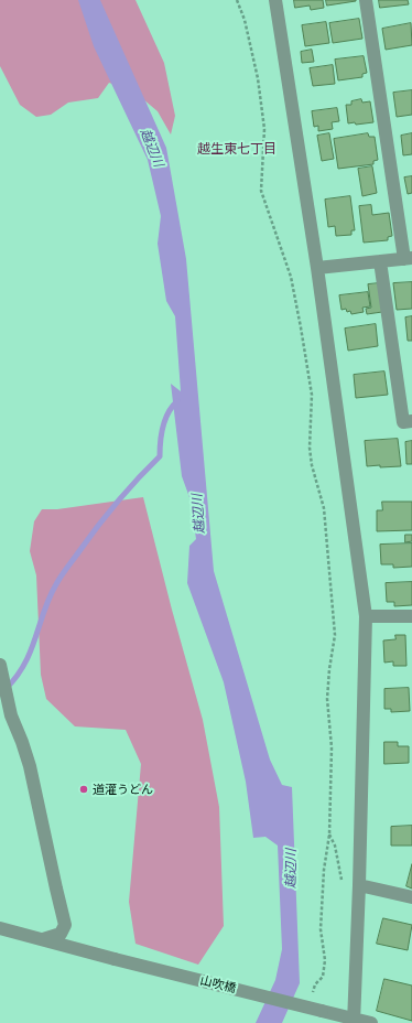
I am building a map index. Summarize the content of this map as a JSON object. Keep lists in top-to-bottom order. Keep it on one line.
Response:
{"streets":{"street":["山吹橋"]},"districts":["越生東七丁目"],"water":["越辺川"],"places":["道灌うどん"]}
